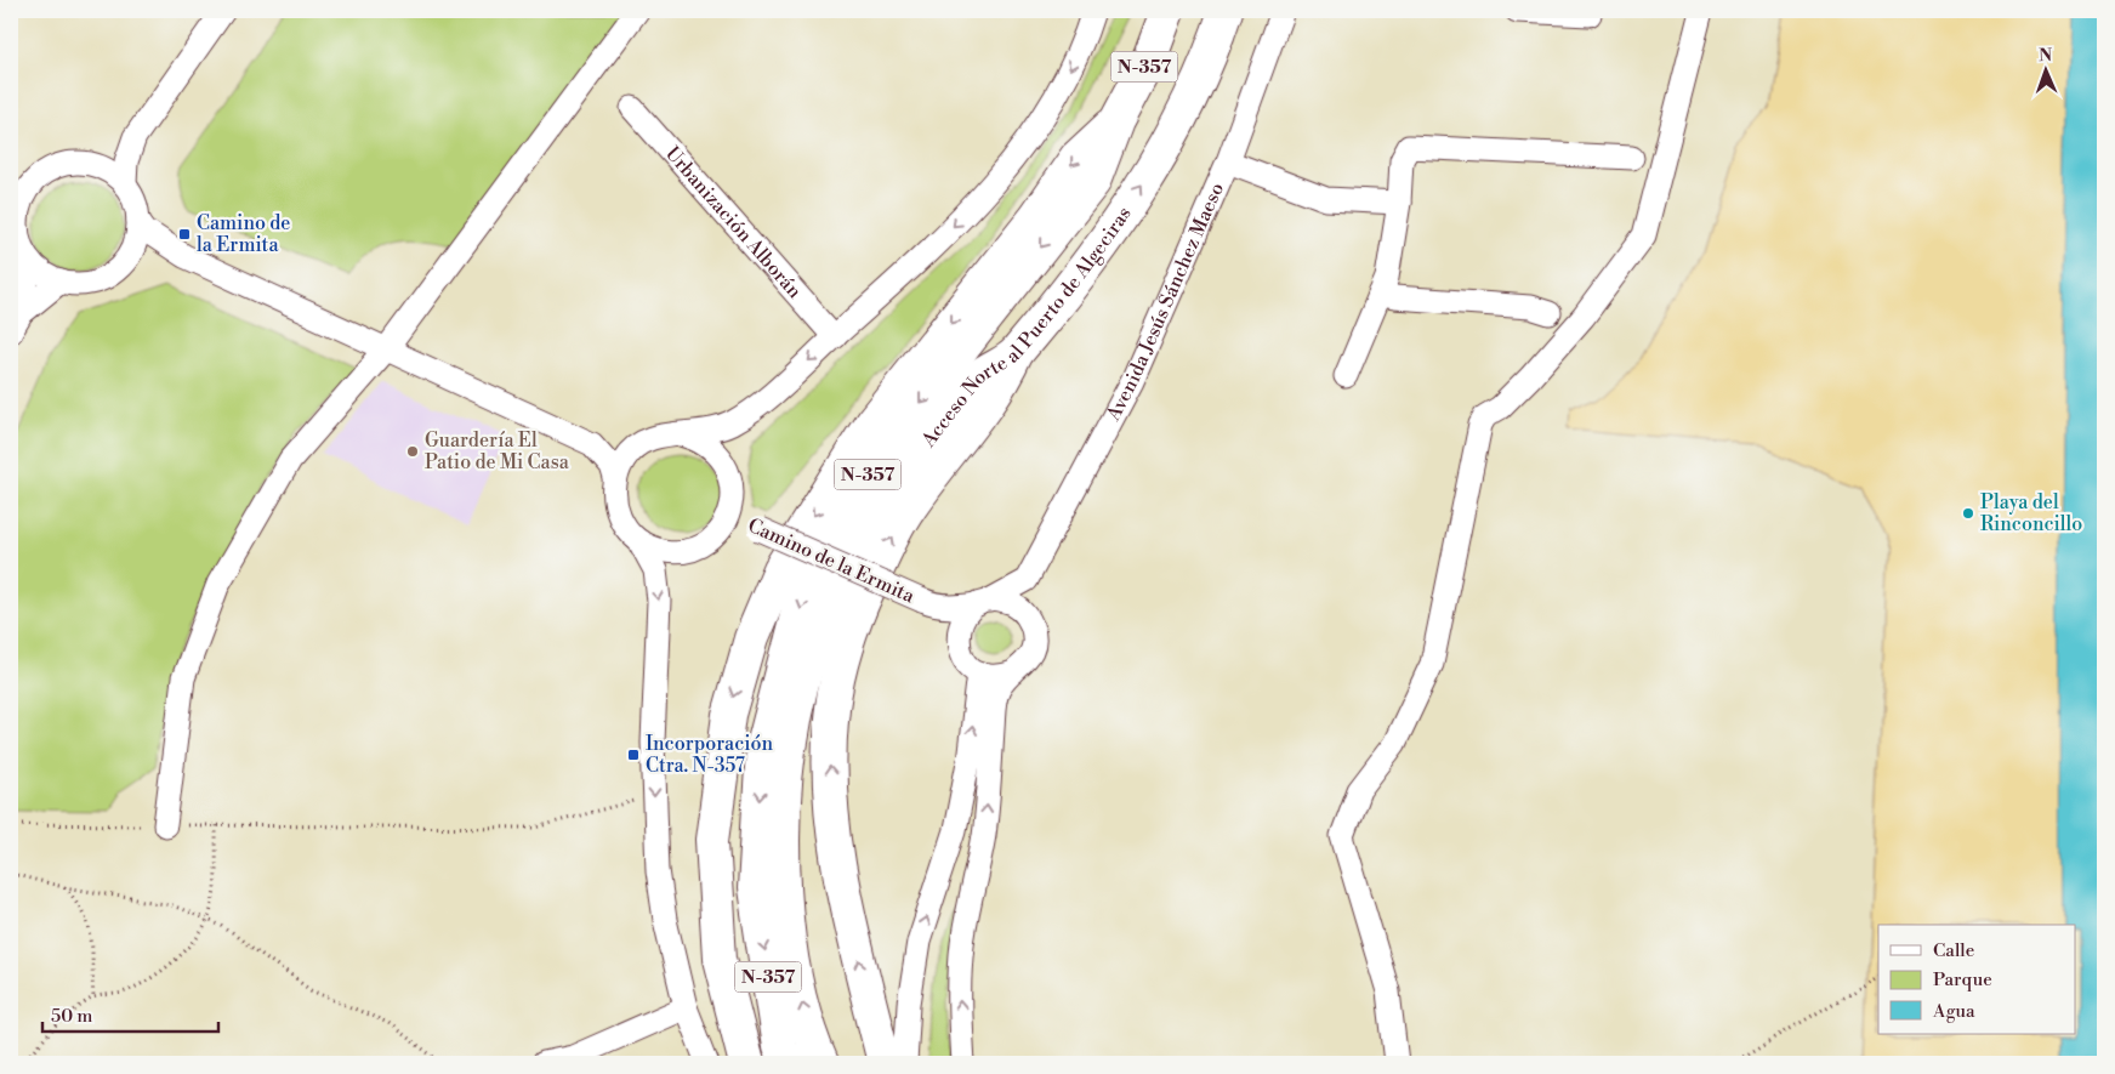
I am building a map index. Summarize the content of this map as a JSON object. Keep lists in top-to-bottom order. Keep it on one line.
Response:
{"streets":{"highway":["N-357","Acceso Norte al Puerto de Algeciras"],"street":["Urbanización Alborán","Avenida Jesús Sánchez Maeso","Camino de la Ermita"]},"places":{"transit":["Camino de la Ermita","Incorporación Ctra. N-357"],"other":["Guardería El Patio de Mi Casa","Playa del Rinconcillo"]},"legend":["Calle","Parque","Agua"],"scale_bar":"50 m","north":"top"}
